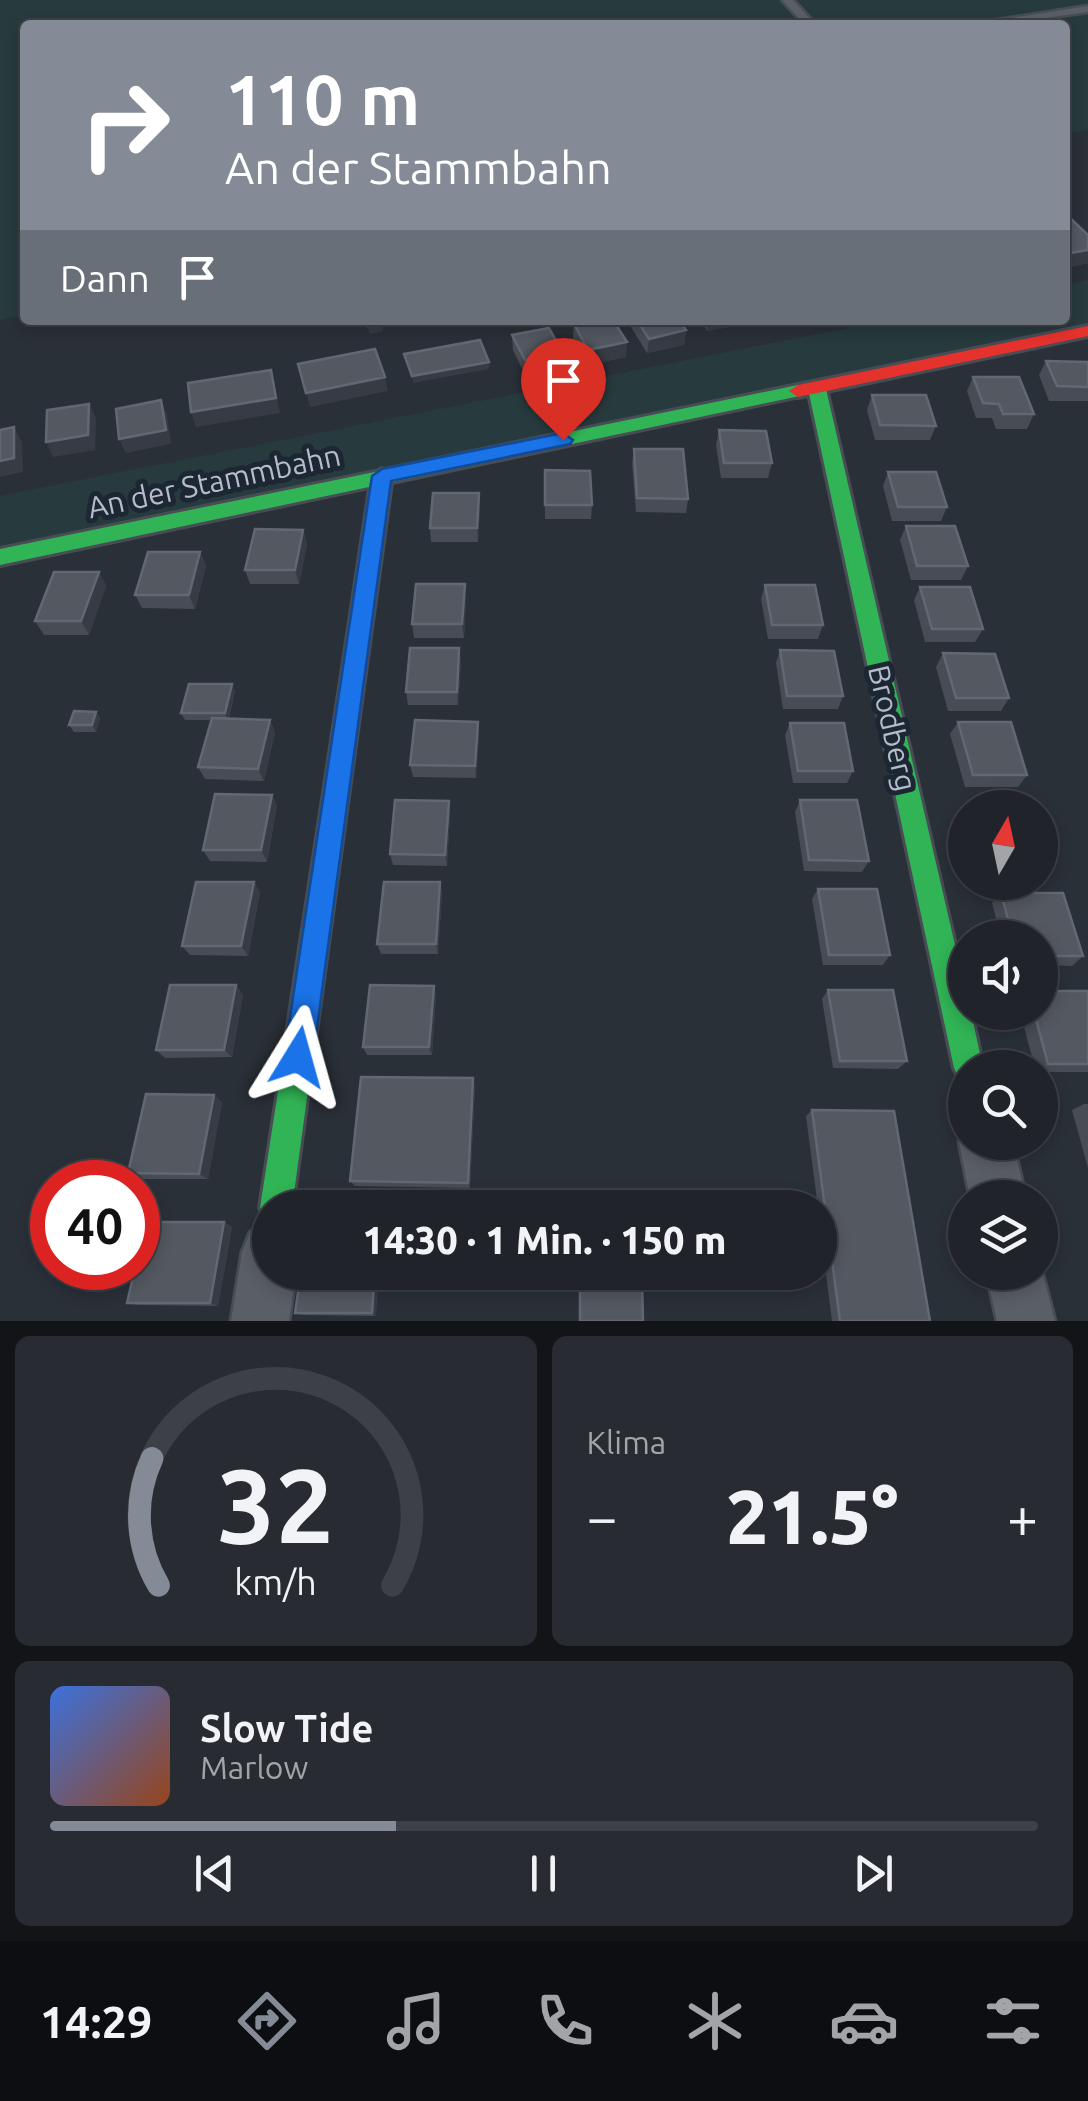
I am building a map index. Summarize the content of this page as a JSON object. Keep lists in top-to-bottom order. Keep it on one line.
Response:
{"streets":{"street":["An der Stammbahn","Brodberg"]},"crossings":[["An der Stammbahn","Brodberg"]],"north":"top","page":{"turn":["110 m","An der Stammbahn"],"then":"Dann","limit":"40","trip":"14:30 · 1 Min. · 150 m","tile":"Klima","heat":["−","21.5°","+"],"song":["Slow Tide","Marlow"],"tabs":"14:29","gauge":["32","km/h"]}}
